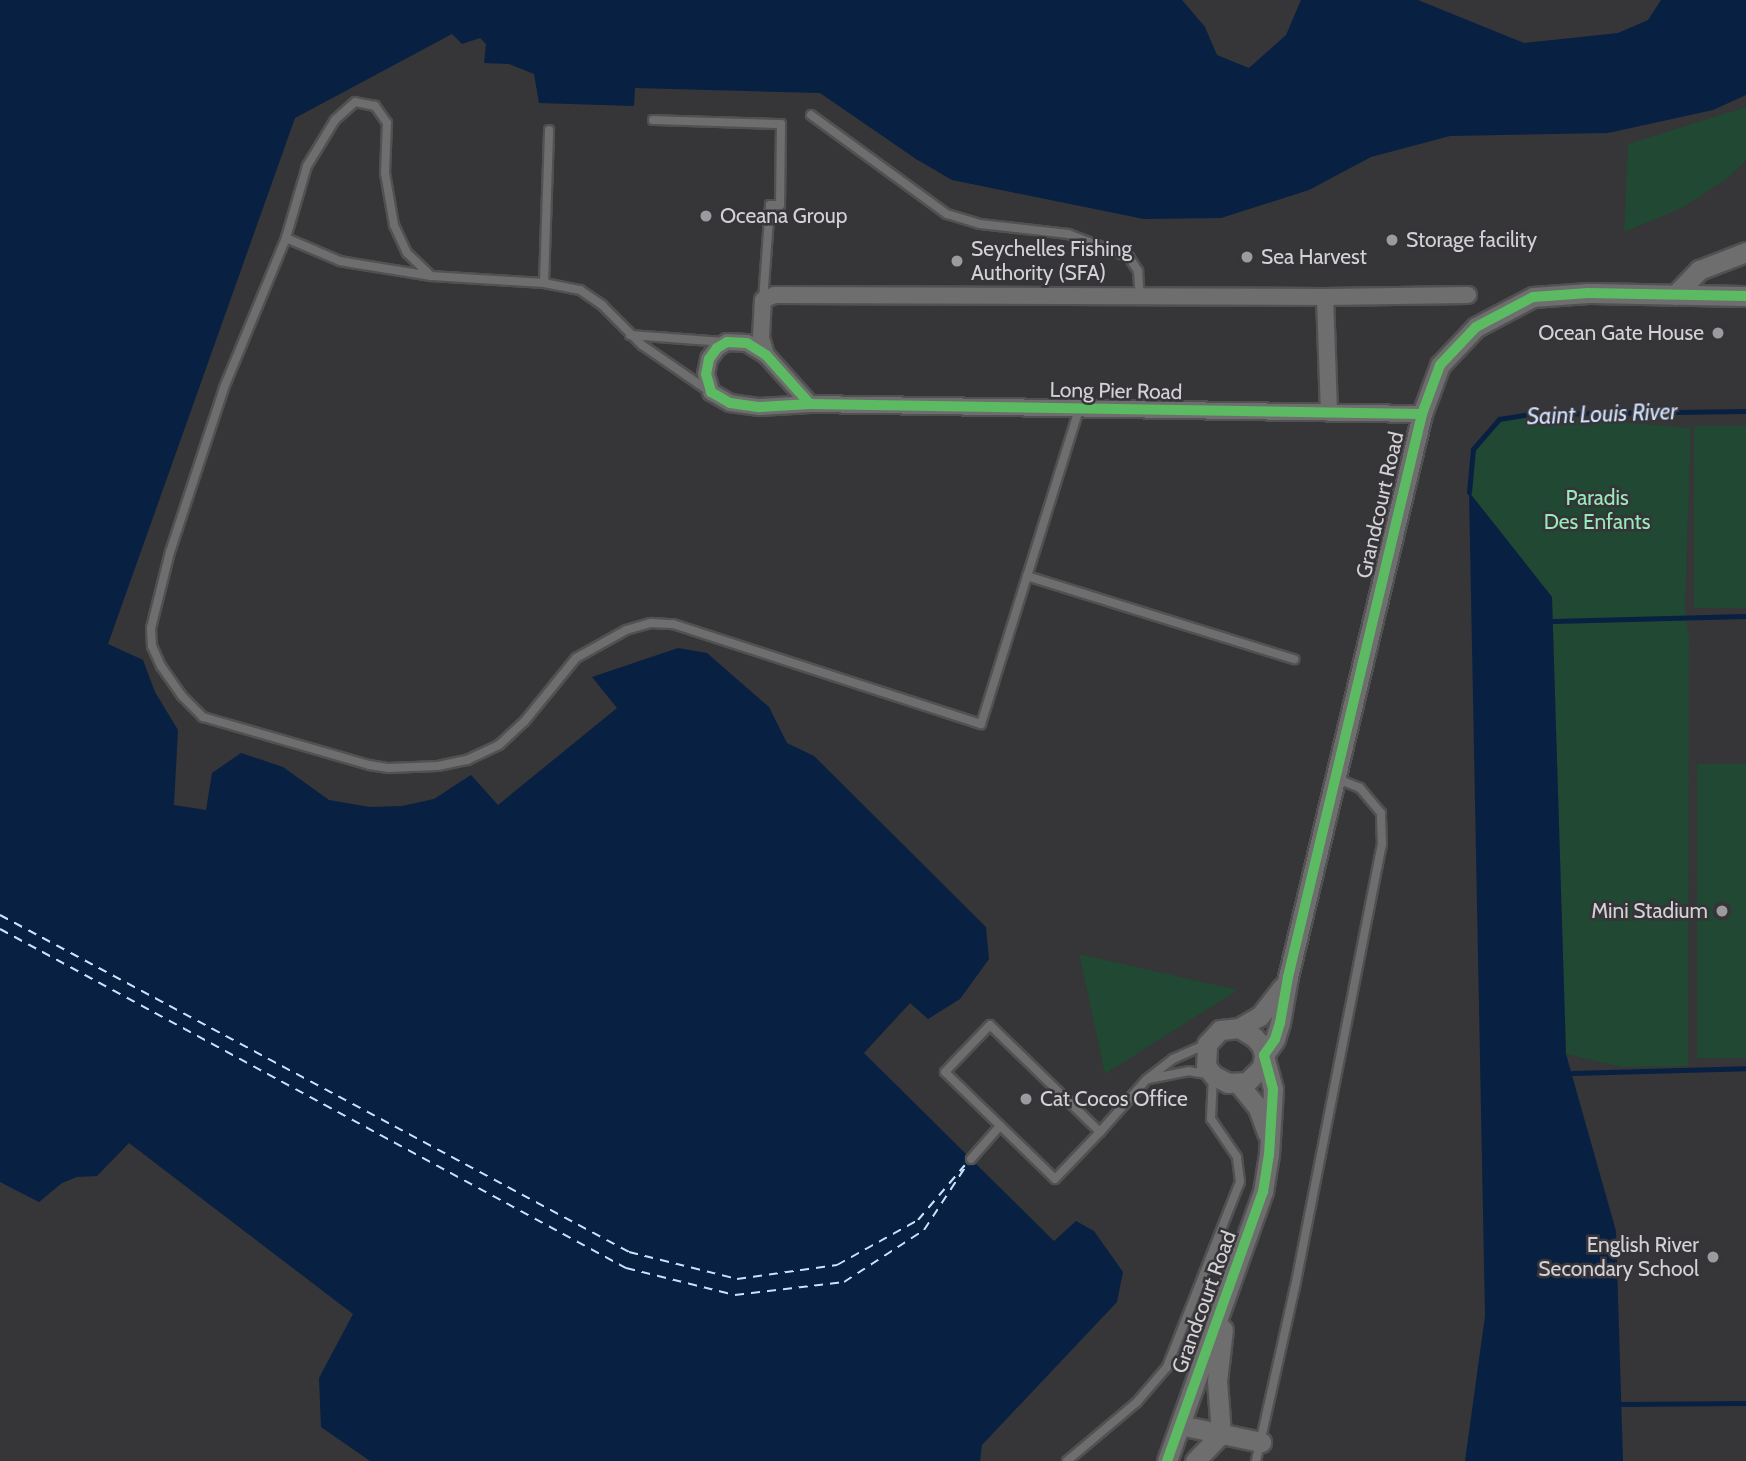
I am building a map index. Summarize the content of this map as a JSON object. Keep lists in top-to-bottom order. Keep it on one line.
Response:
{"streets":{"street":["Long Pier Road","Grandcourt Road"]},"crossings":[["Long Pier Road","Grandcourt Road"]],"water":["Saint Louis River"],"parks":["Paradis Des Enfants"],"places":["Oceana Group","Storage facility","Sea Harvest","Seychelles Fishing Authority (SFA)","Ocean Gate House","Mini Stadium","Cat Cocos Office","English River Secondary School"]}
